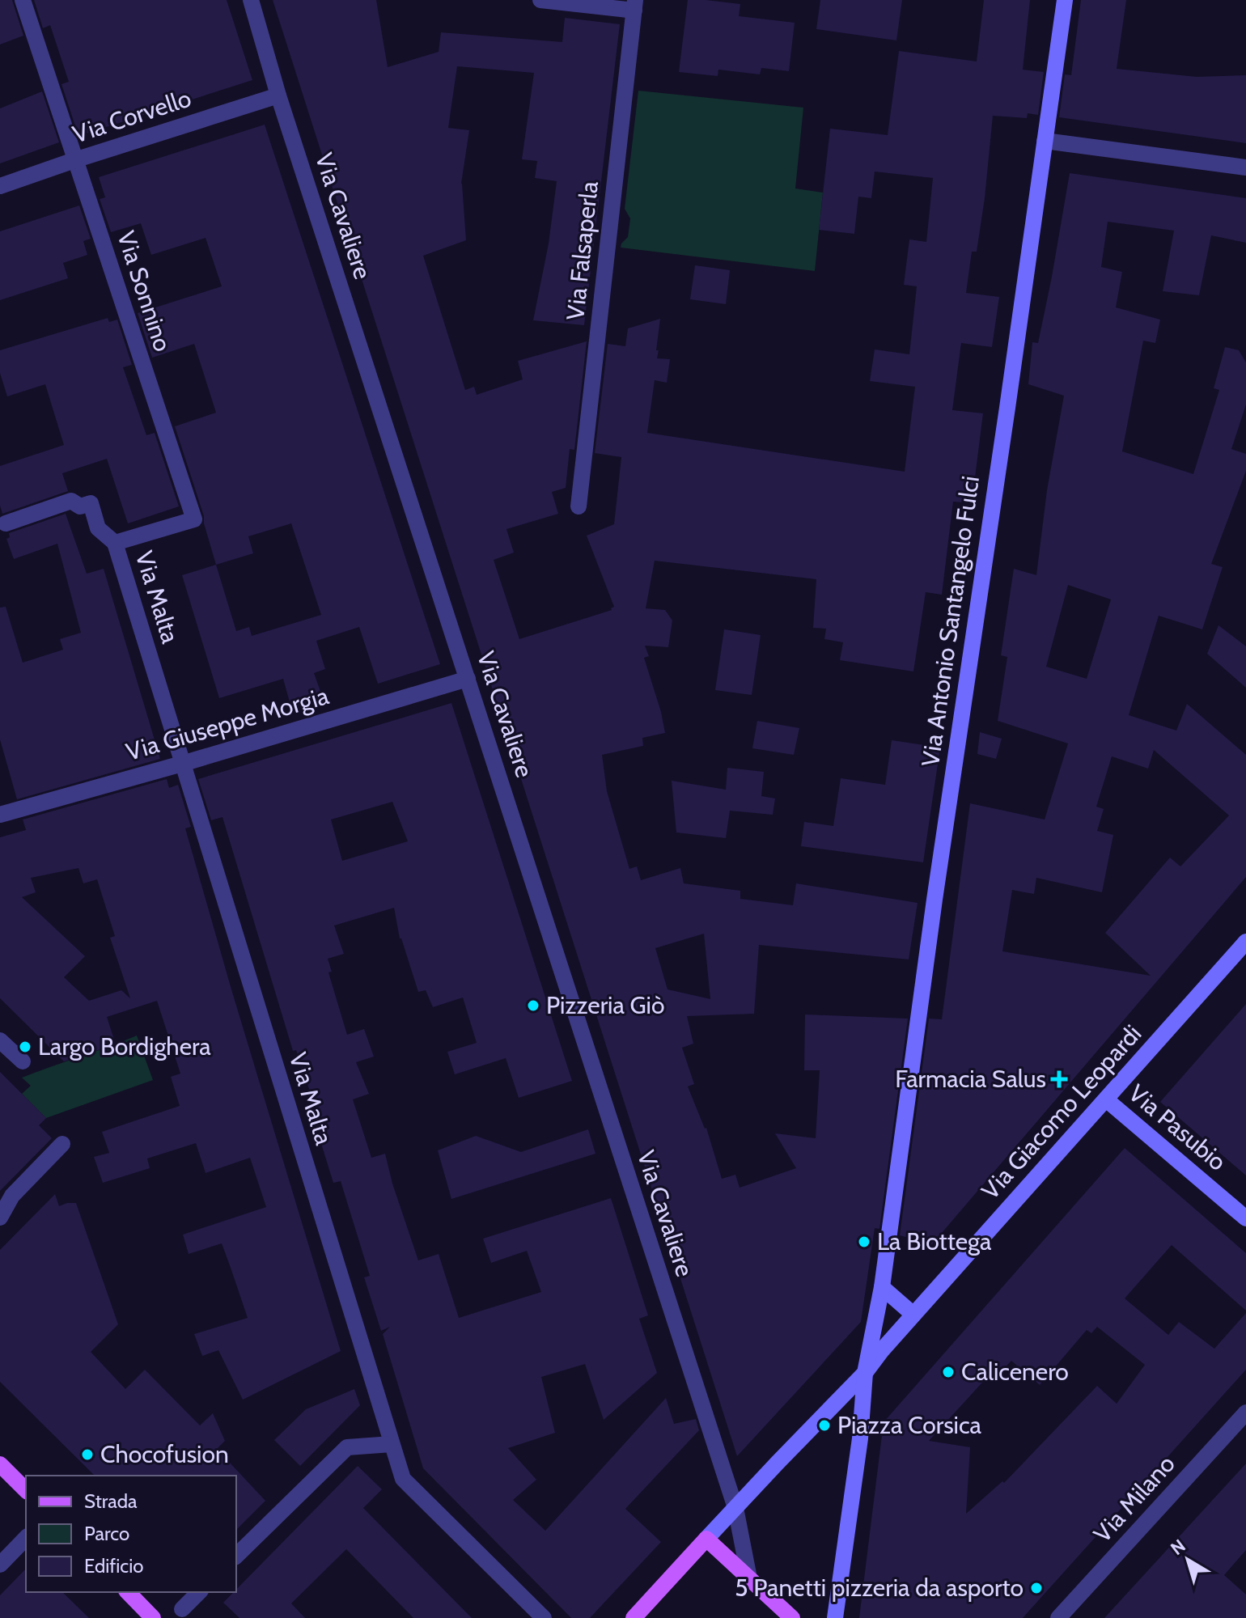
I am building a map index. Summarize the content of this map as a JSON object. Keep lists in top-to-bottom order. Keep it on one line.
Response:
{"streets":{"street":["Via Corvello","Via Cavaliere","Via Falsaperla","Via Sonnino","Via Malta","Via Antonio Santangelo Fulci","Via Giuseppe Morgia","Via Giacomo Leopardi","Via Pasubio","Via Milano"]},"crossings":[["Via Corvello","Via Cavaliere"],["Via Corvello","Via Sonnino"],["Via Cavaliere","Via Giuseppe Morgia"],["Via Cavaliere","Via Giacomo Leopardi"],["Via Sonnino","Via Malta"],["Via Malta","Via Giuseppe Morgia"],["Via Antonio Santangelo Fulci","Via Giacomo Leopardi"],["Via Giacomo Leopardi","Via Pasubio"]],"places":{"other":["Pizzeria Giò","Largo Bordighera","La Biottega","Calicenero","Piazza Corsica","Chocofusion","5 Panetti pizzeria da asporto"],"health":["Farmacia Salus"]},"legend":["Strada","Parco","Edificio"],"north":"top left"}
